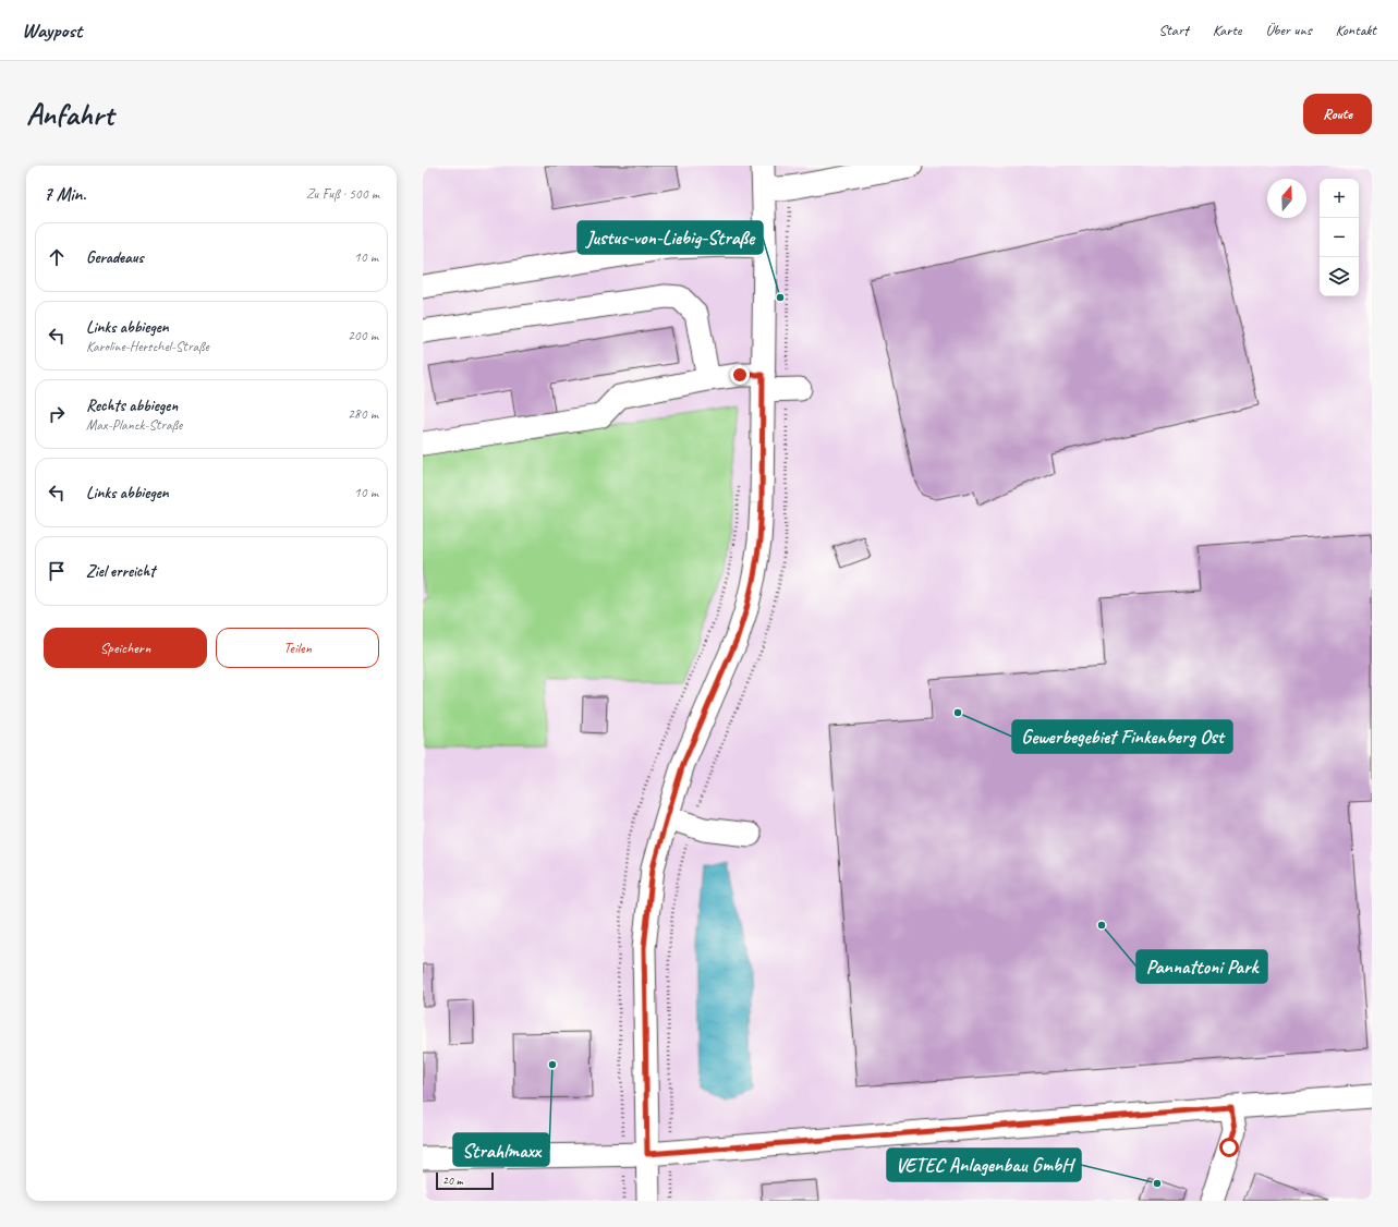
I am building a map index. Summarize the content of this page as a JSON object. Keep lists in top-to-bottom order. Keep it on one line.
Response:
{"places":["Justus-von-Liebig-Straße","Gewerbegebiet Finkenberg Ost","Pannattoni Park","Strahlmaxx","VETEC Anlagenbau GmbH"],"scale_bar":"20 m","north":"top","page":{"header":"Waypost","nav":["Start","Karte","Über uns","Kontakt"],"buttons":["Route",["Speichern","Teilen"]],"title":"Anfahrt","heading":["7 Min.","Zu Fuß · 500 m"],"map_buttons":["+","−"],"list":[["Geradeaus","10 m"],["Links abbiegen","Karoline-Herschel-Straße","200 m"],["Rechts abbiegen","Max-Planck-Straße","280 m"],["Links abbiegen","10 m"],"Ziel erreicht"],"scale":"20 m"}}
